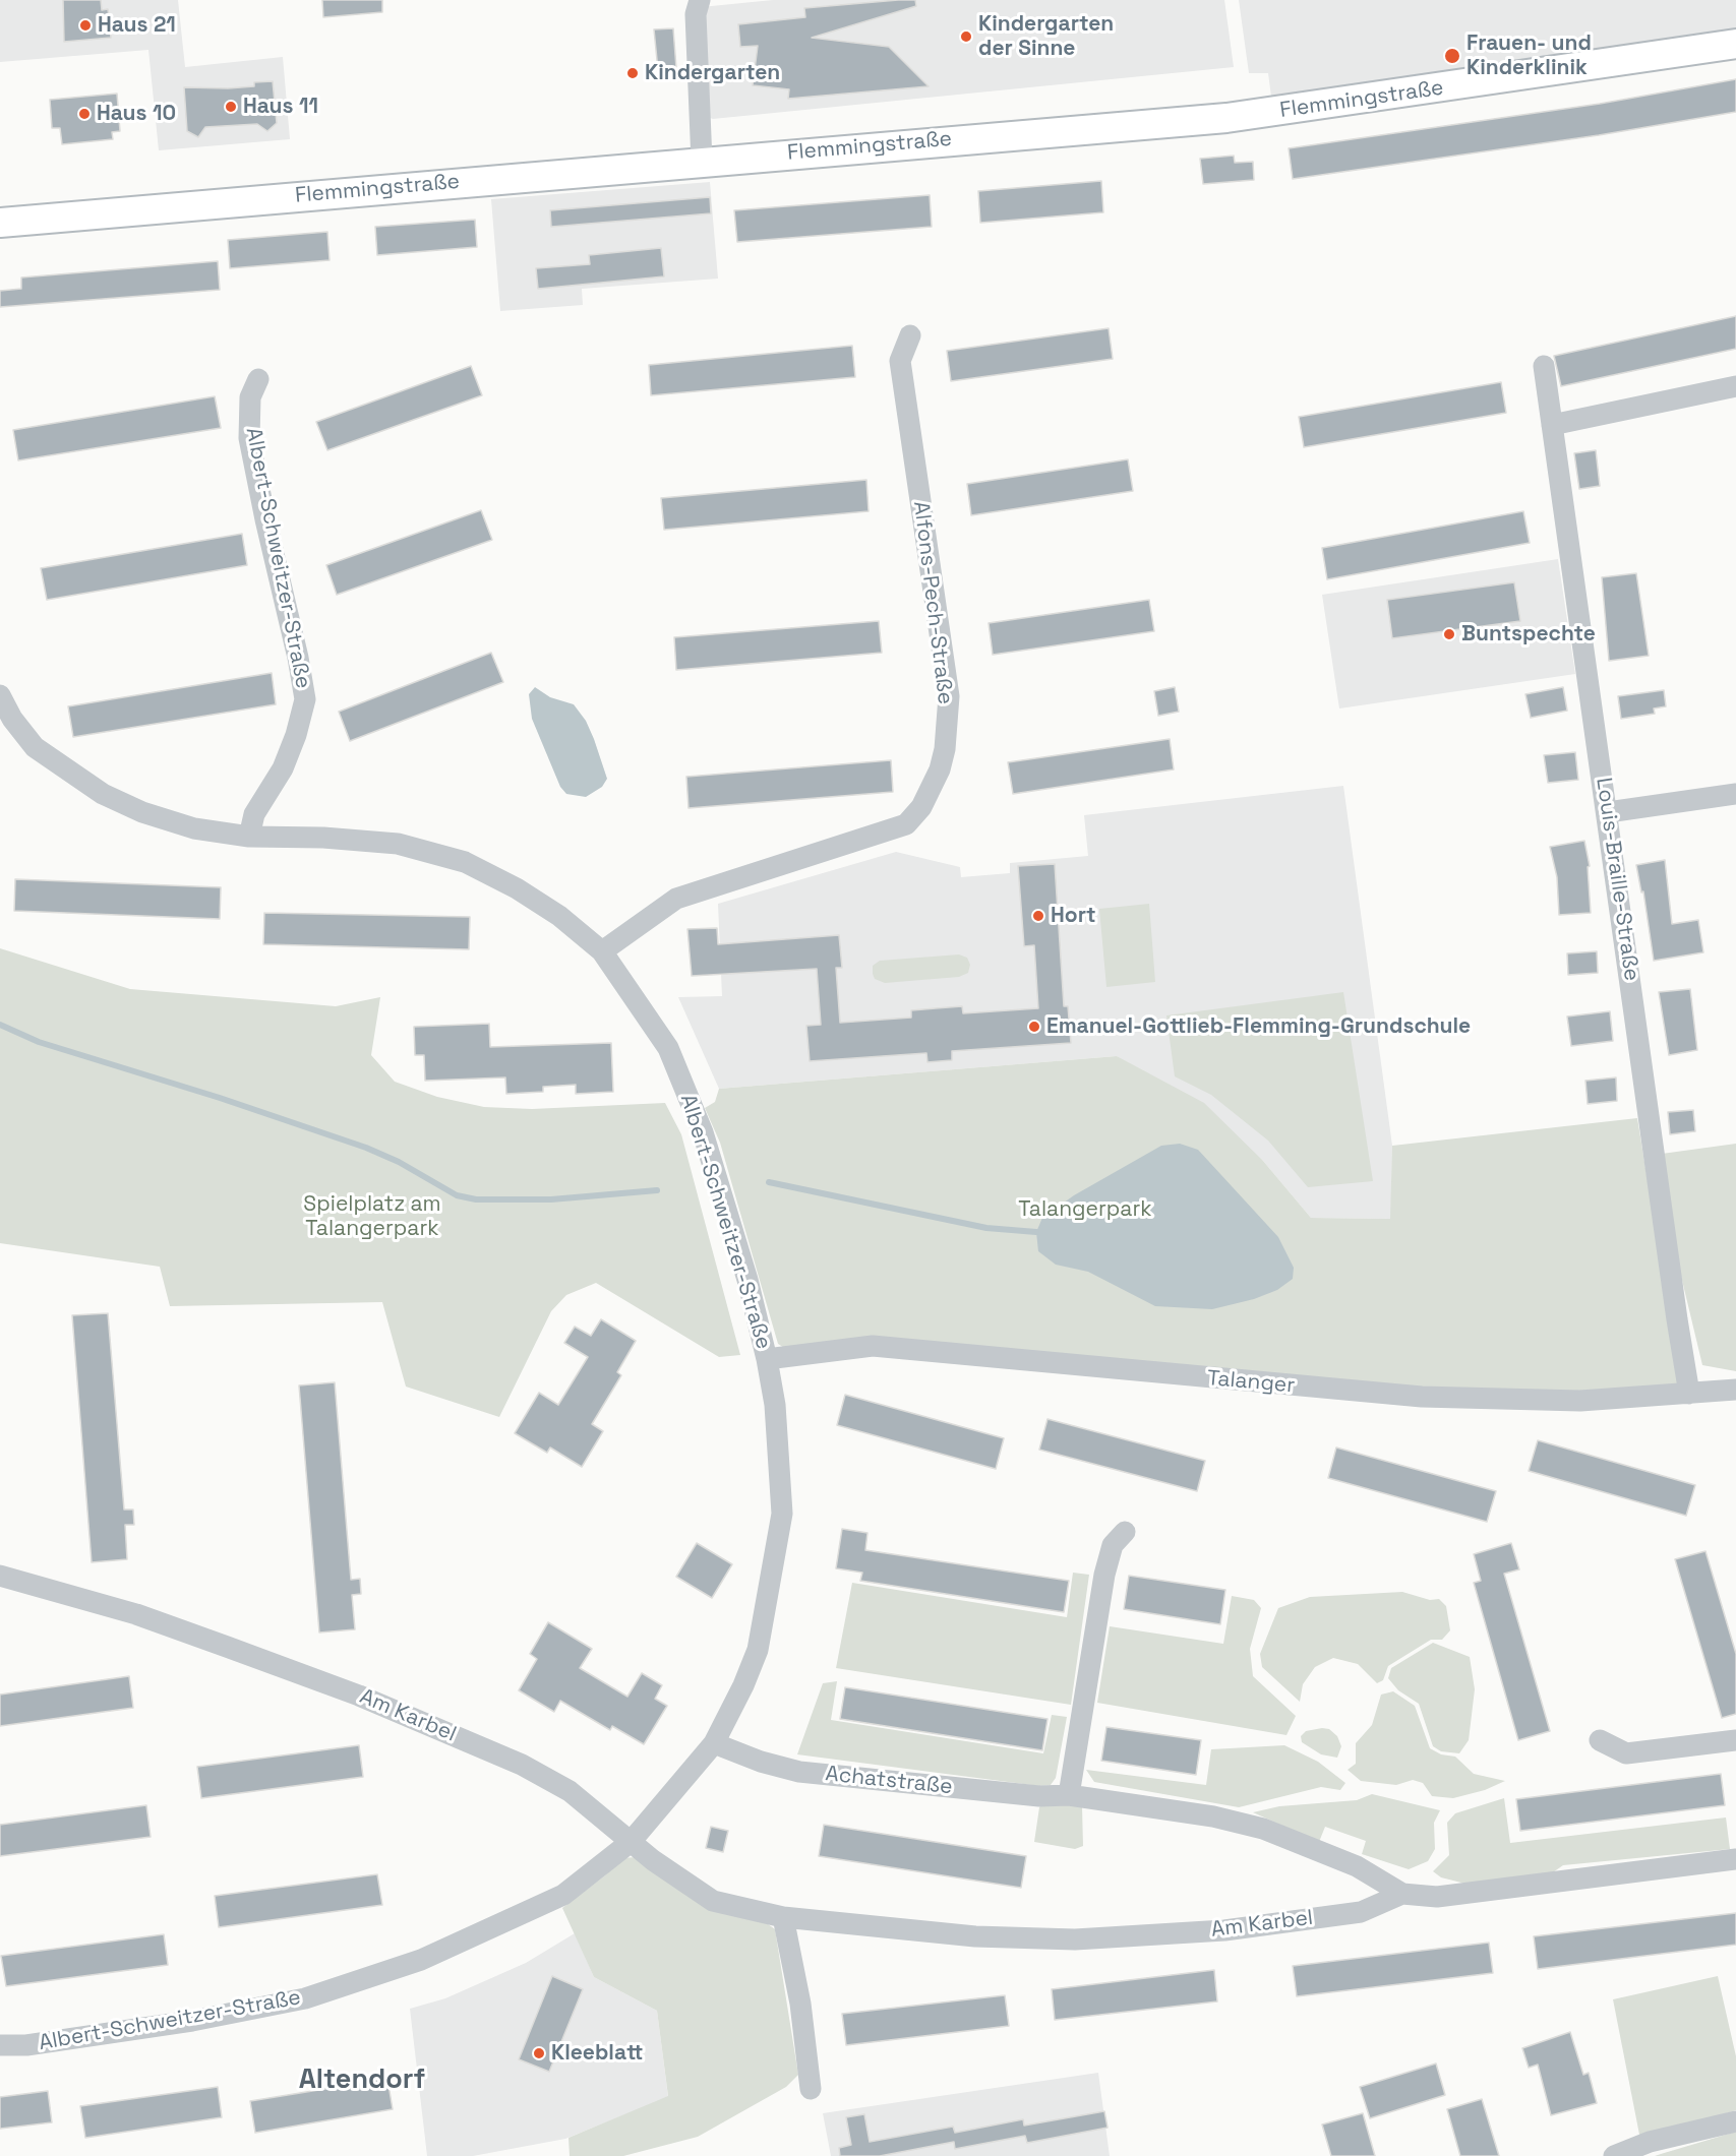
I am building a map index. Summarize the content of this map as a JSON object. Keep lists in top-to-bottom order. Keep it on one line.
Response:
{"streets":{"street":["Flemmingstraße","Albert-Schweitzer-Straße","Alfons-Pech-Straße","Louis-Braille-Straße","Talanger","Am Karbel","Achatstraße"]},"crossings":[["Albert-Schweitzer-Straße","Alfons-Pech-Straße"],["Albert-Schweitzer-Straße","Talanger"],["Albert-Schweitzer-Straße","Am Karbel"],["Albert-Schweitzer-Straße","Achatstraße"],["Louis-Braille-Straße","Talanger"],["Am Karbel","Achatstraße"]],"districts":["Altendorf"],"parks":["Spielplatz am Talangerpark","Talangerpark"],"places":["Haus 21","Kindergarten der Sinne","Frauen- und Kinderklinik","Kindergarten","Haus 11","Haus 10","Buntspechte","Hort","Emanuel-Gottlieb-Flemming-Grundschule","Kleeblatt"]}
